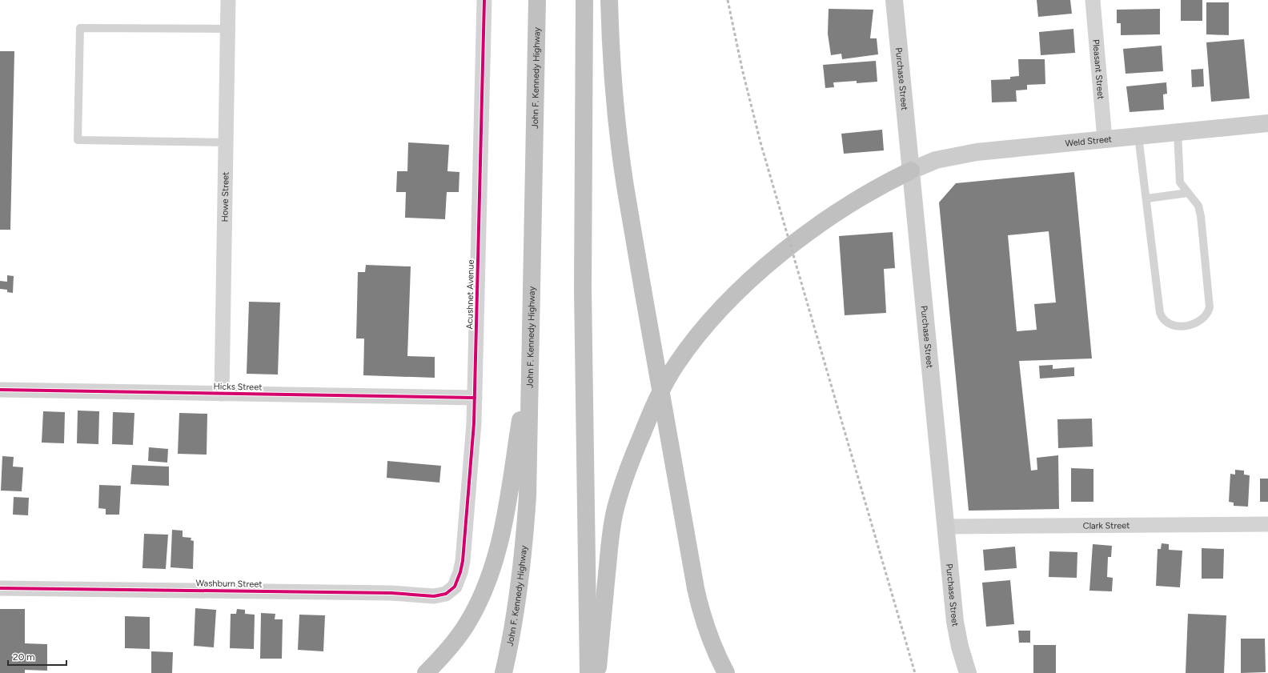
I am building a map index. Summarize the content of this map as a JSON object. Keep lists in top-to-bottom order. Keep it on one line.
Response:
{"streets":{"highway":["John F. Kennedy Highway"],"main road":["Purchase Street","Weld Street"],"street":["Pleasant Street","Howe Street","Acushnet Avenue","Hicks Street","Clark Street","Washburn Street"]},"crossings":[["Pleasant Street","Weld Street"],["Purchase Street","Weld Street"],["Purchase Street","Clark Street"],["Howe Street","Hicks Street"],["Acushnet Avenue","Hicks Street"],["Acushnet Avenue","Washburn Street"]],"scale_bar":"20 m"}
